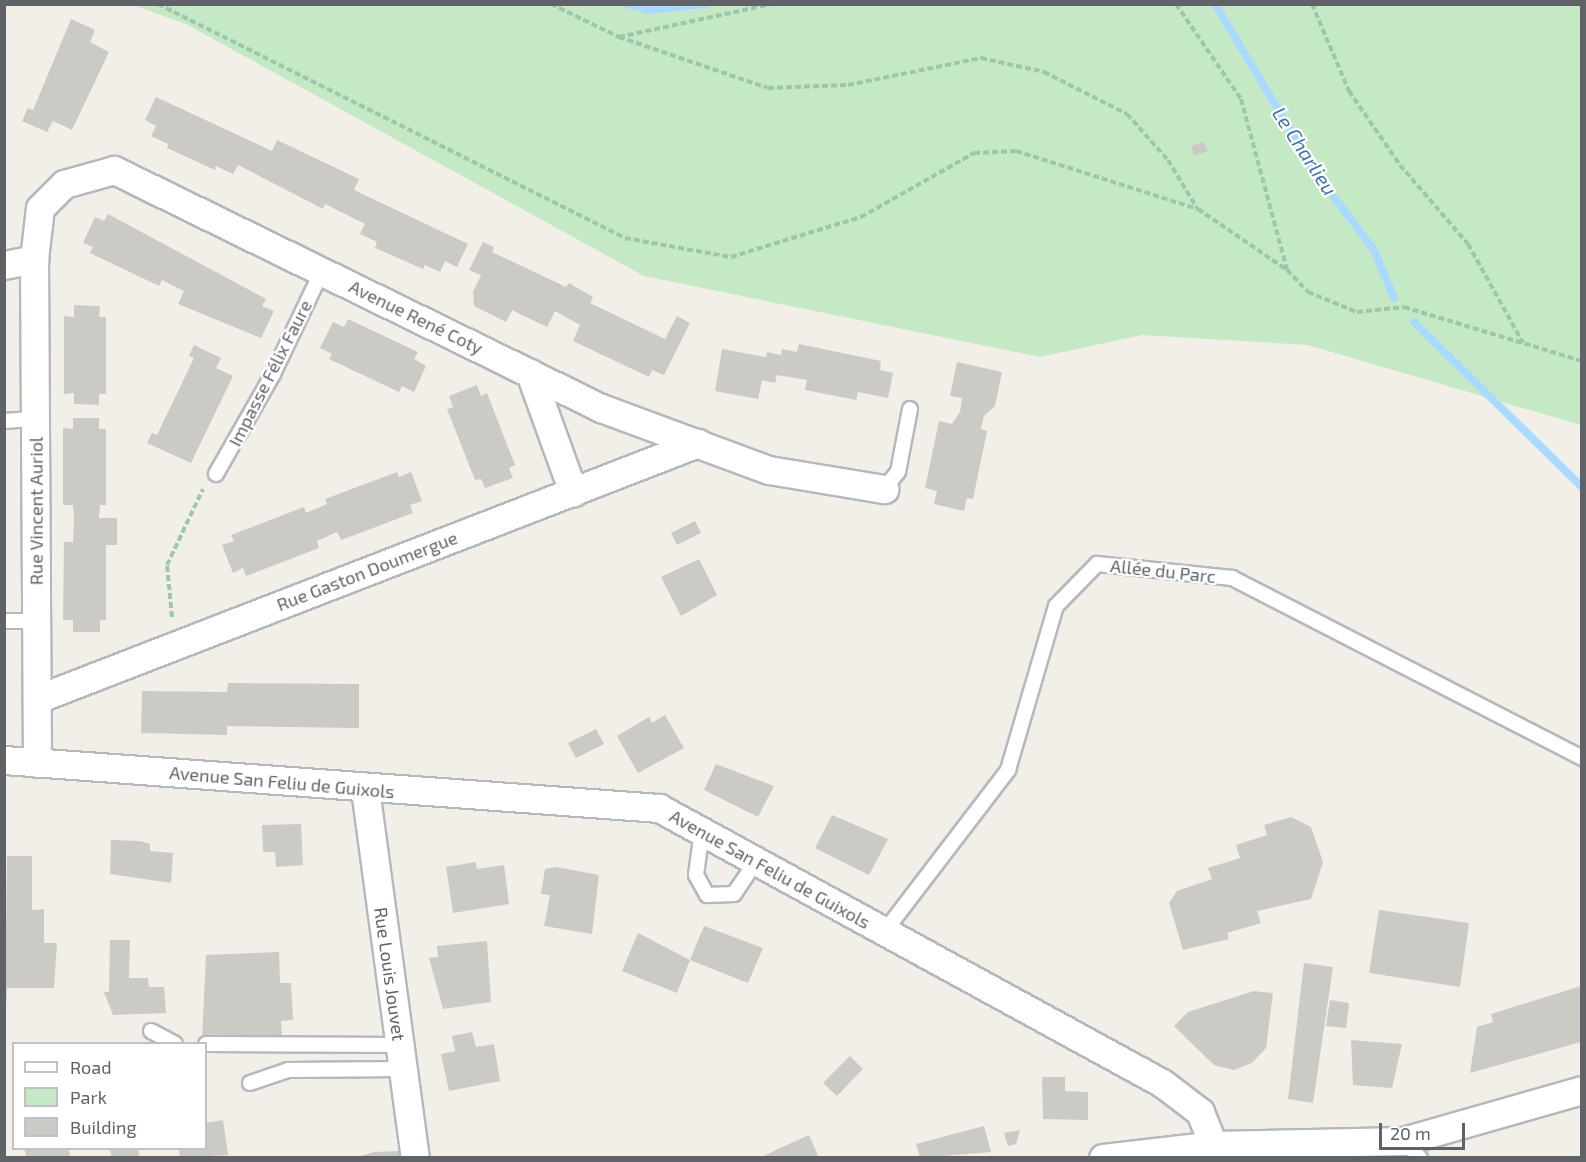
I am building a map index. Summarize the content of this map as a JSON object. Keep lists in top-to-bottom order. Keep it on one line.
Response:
{"streets":{"street":["Avenue René Coty","Rue Vincent Auriol","Rue Gaston Doumergue","Avenue San Feliu de Guixols","Rue Louis Jouvet"],"lane":["Impasse Félix Faure","Allée du Parc"]},"crossings":[["Avenue René Coty","Impasse Félix Faure"],["Avenue René Coty","Rue Vincent Auriol"],["Avenue René Coty","Rue Gaston Doumergue"],["Rue Vincent Auriol","Rue Gaston Doumergue"],["Rue Vincent Auriol","Avenue San Feliu de Guixols"],["Allée du Parc","Avenue San Feliu de Guixols"],["Avenue San Feliu de Guixols","Rue Louis Jouvet"]],"water":["Le Charlieu"],"legend":["Road","Park","Building"],"scale_bar":"20 m"}
